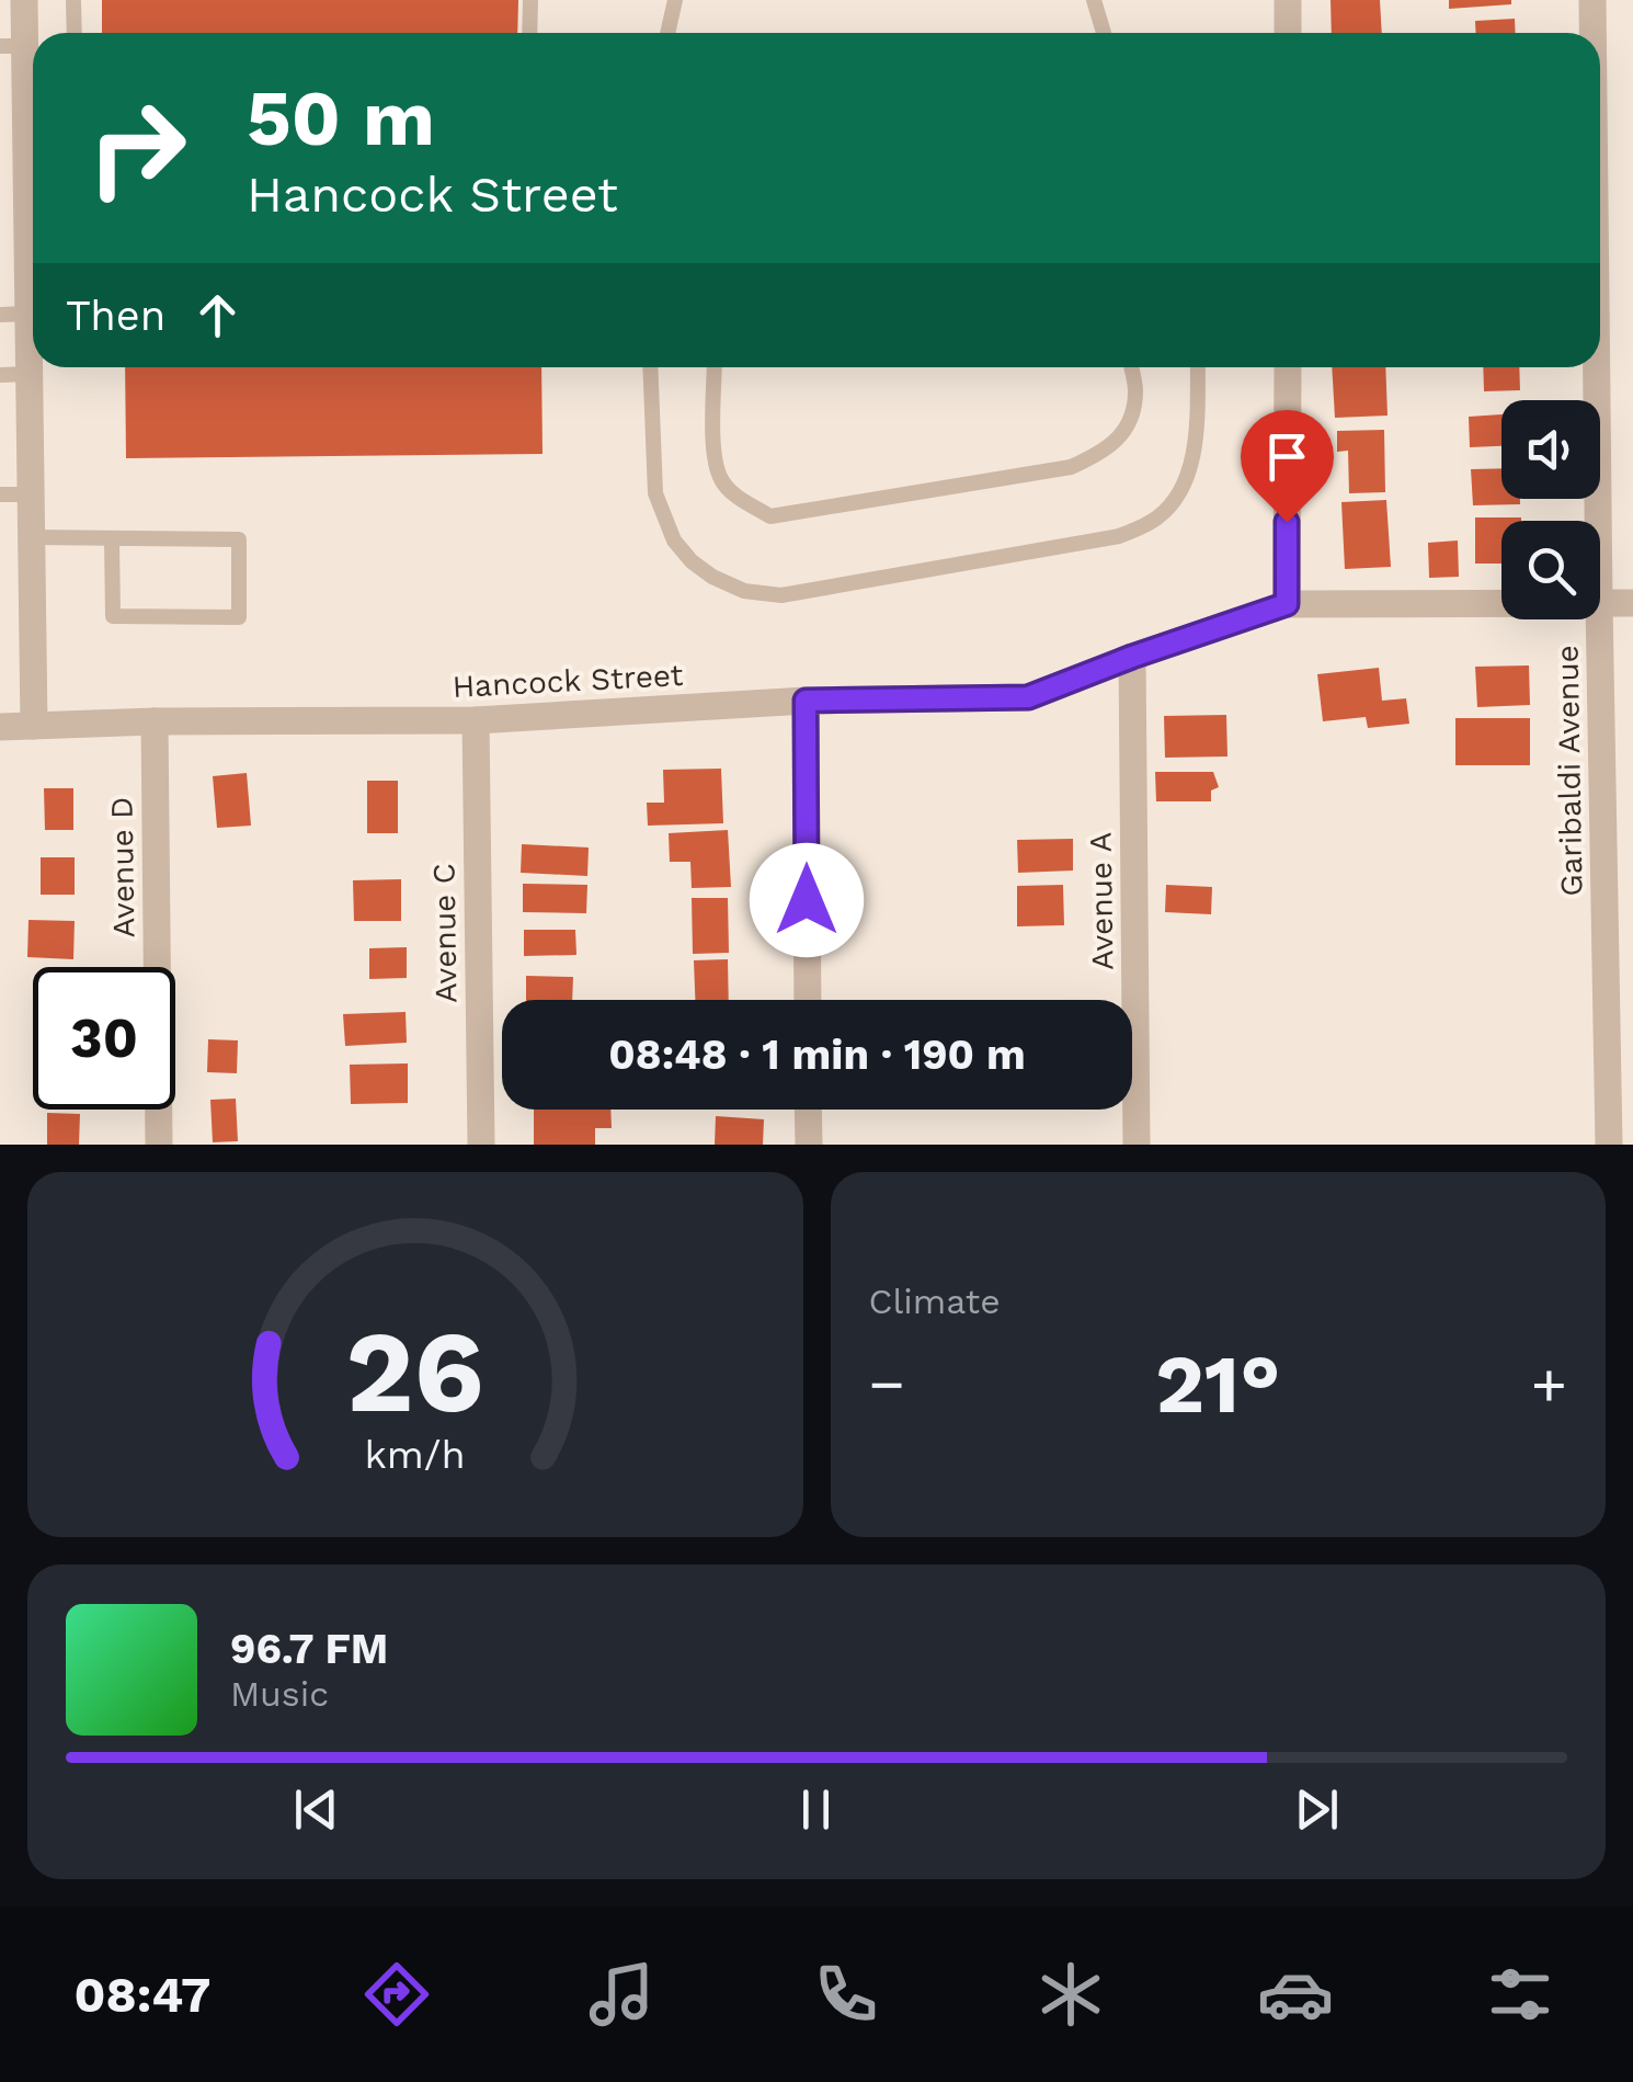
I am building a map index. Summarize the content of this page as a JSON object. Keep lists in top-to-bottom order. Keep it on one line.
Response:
{"streets":{"street":["Hancock Street","Garibaldi Avenue","Avenue D","Avenue A","Avenue C"]},"crossings":[["Hancock Street","Avenue D"],["Hancock Street","Avenue A"],["Hancock Street","Avenue C"]],"page":{"turn":["50 m","Hancock Street"],"then":"Then","limit":"30","trip":"08:48 · 1 min · 190 m","tile":"Climate","heat":["−","21°","+"],"song":["96.7 FM","Music"],"tabs":"08:47","gauge":["26","km/h"]}}
